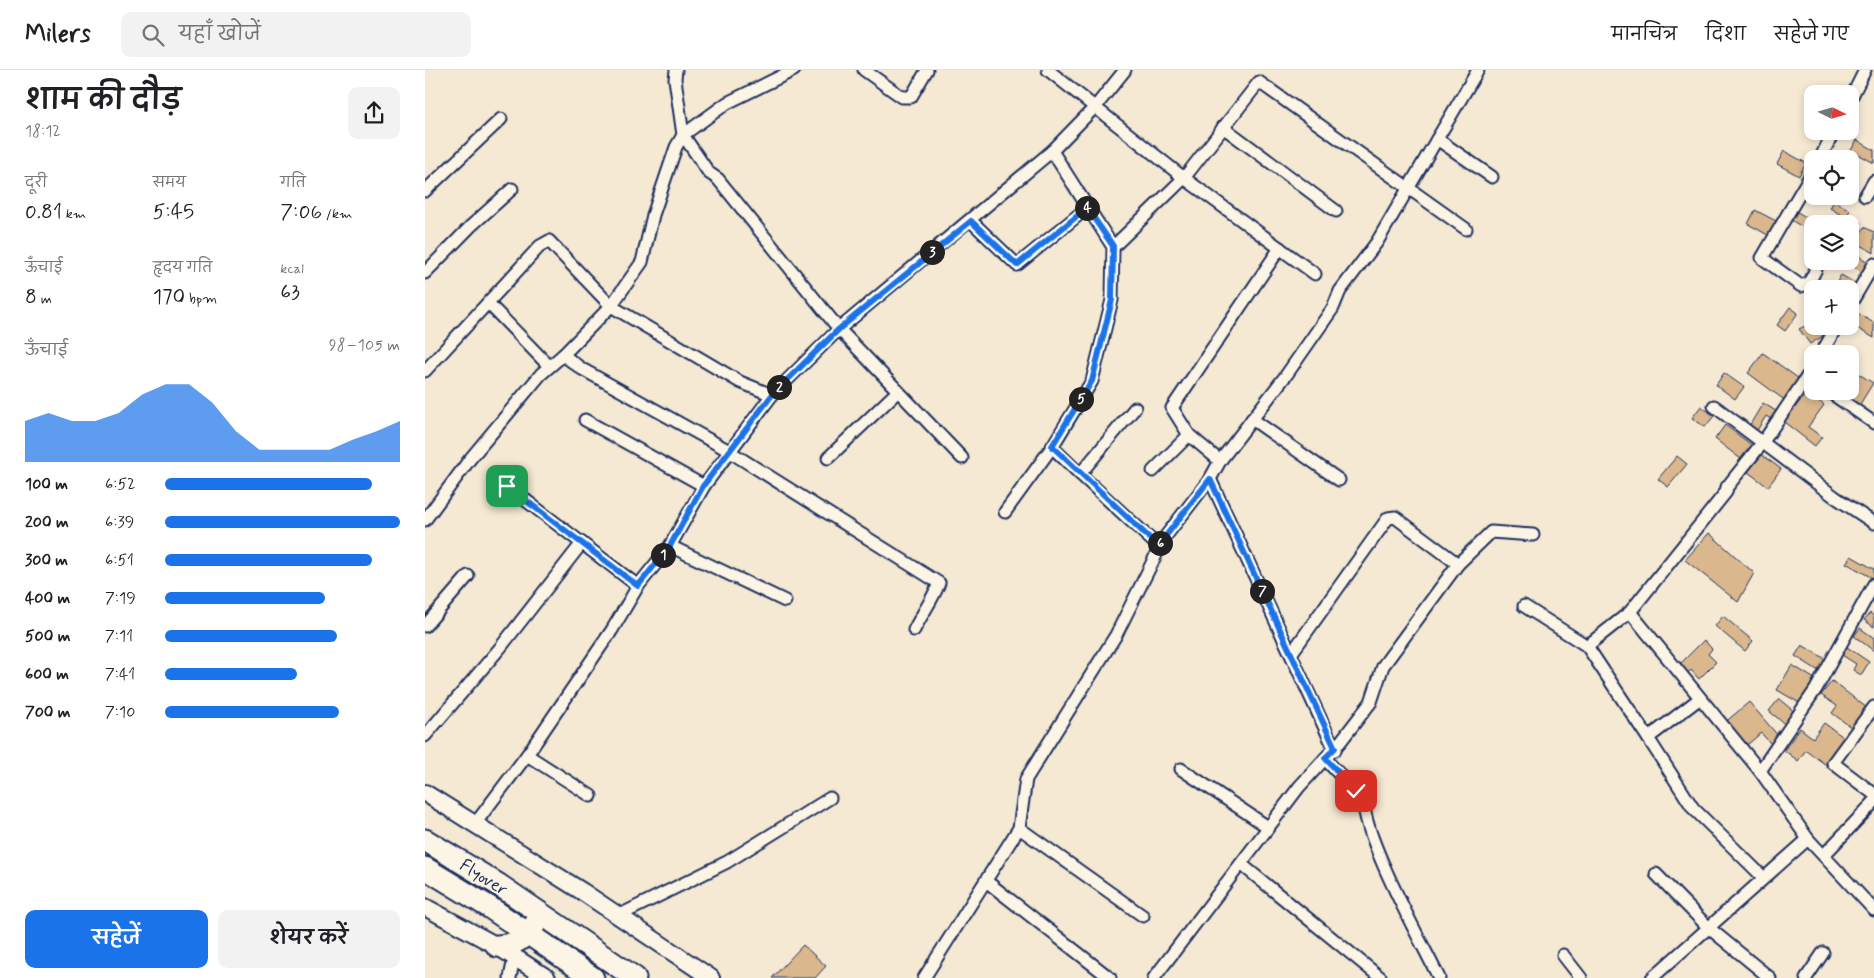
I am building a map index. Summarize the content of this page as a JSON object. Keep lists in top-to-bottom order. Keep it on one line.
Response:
{"streets":{"highway":["Flyover"]},"north":"right","page":{"header":"Milers","search":"यहाँ खोजें","nav":["मानचित्र","दिशा","सहेजे गए"],"heading":["शाम की दौड़","18:12"],"map_buttons":["+","−"],"stats":[["दूरी","0.81 km"],["समय","5:45"],["गति","7:06 /km"],["ऊँचाई","8 m"],["हृदय गति","170 bpm"],["kcal","63"]],"pins":["4","3","2","5","6","1","7"],"chart":["ऊँचाई","98–105 m"],"list":[{"name":"100 m","note":"6:52"},{"name":"200 m","note":"6:39"},{"name":"300 m","note":"6:51"},{"name":"400 m","note":"7:19"},{"name":"500 m","note":"7:11"},{"name":"600 m","note":"7:41"},{"name":"700 m","note":"7:10"}],"buttons":["सहेजें","शेयर करें"]}}
